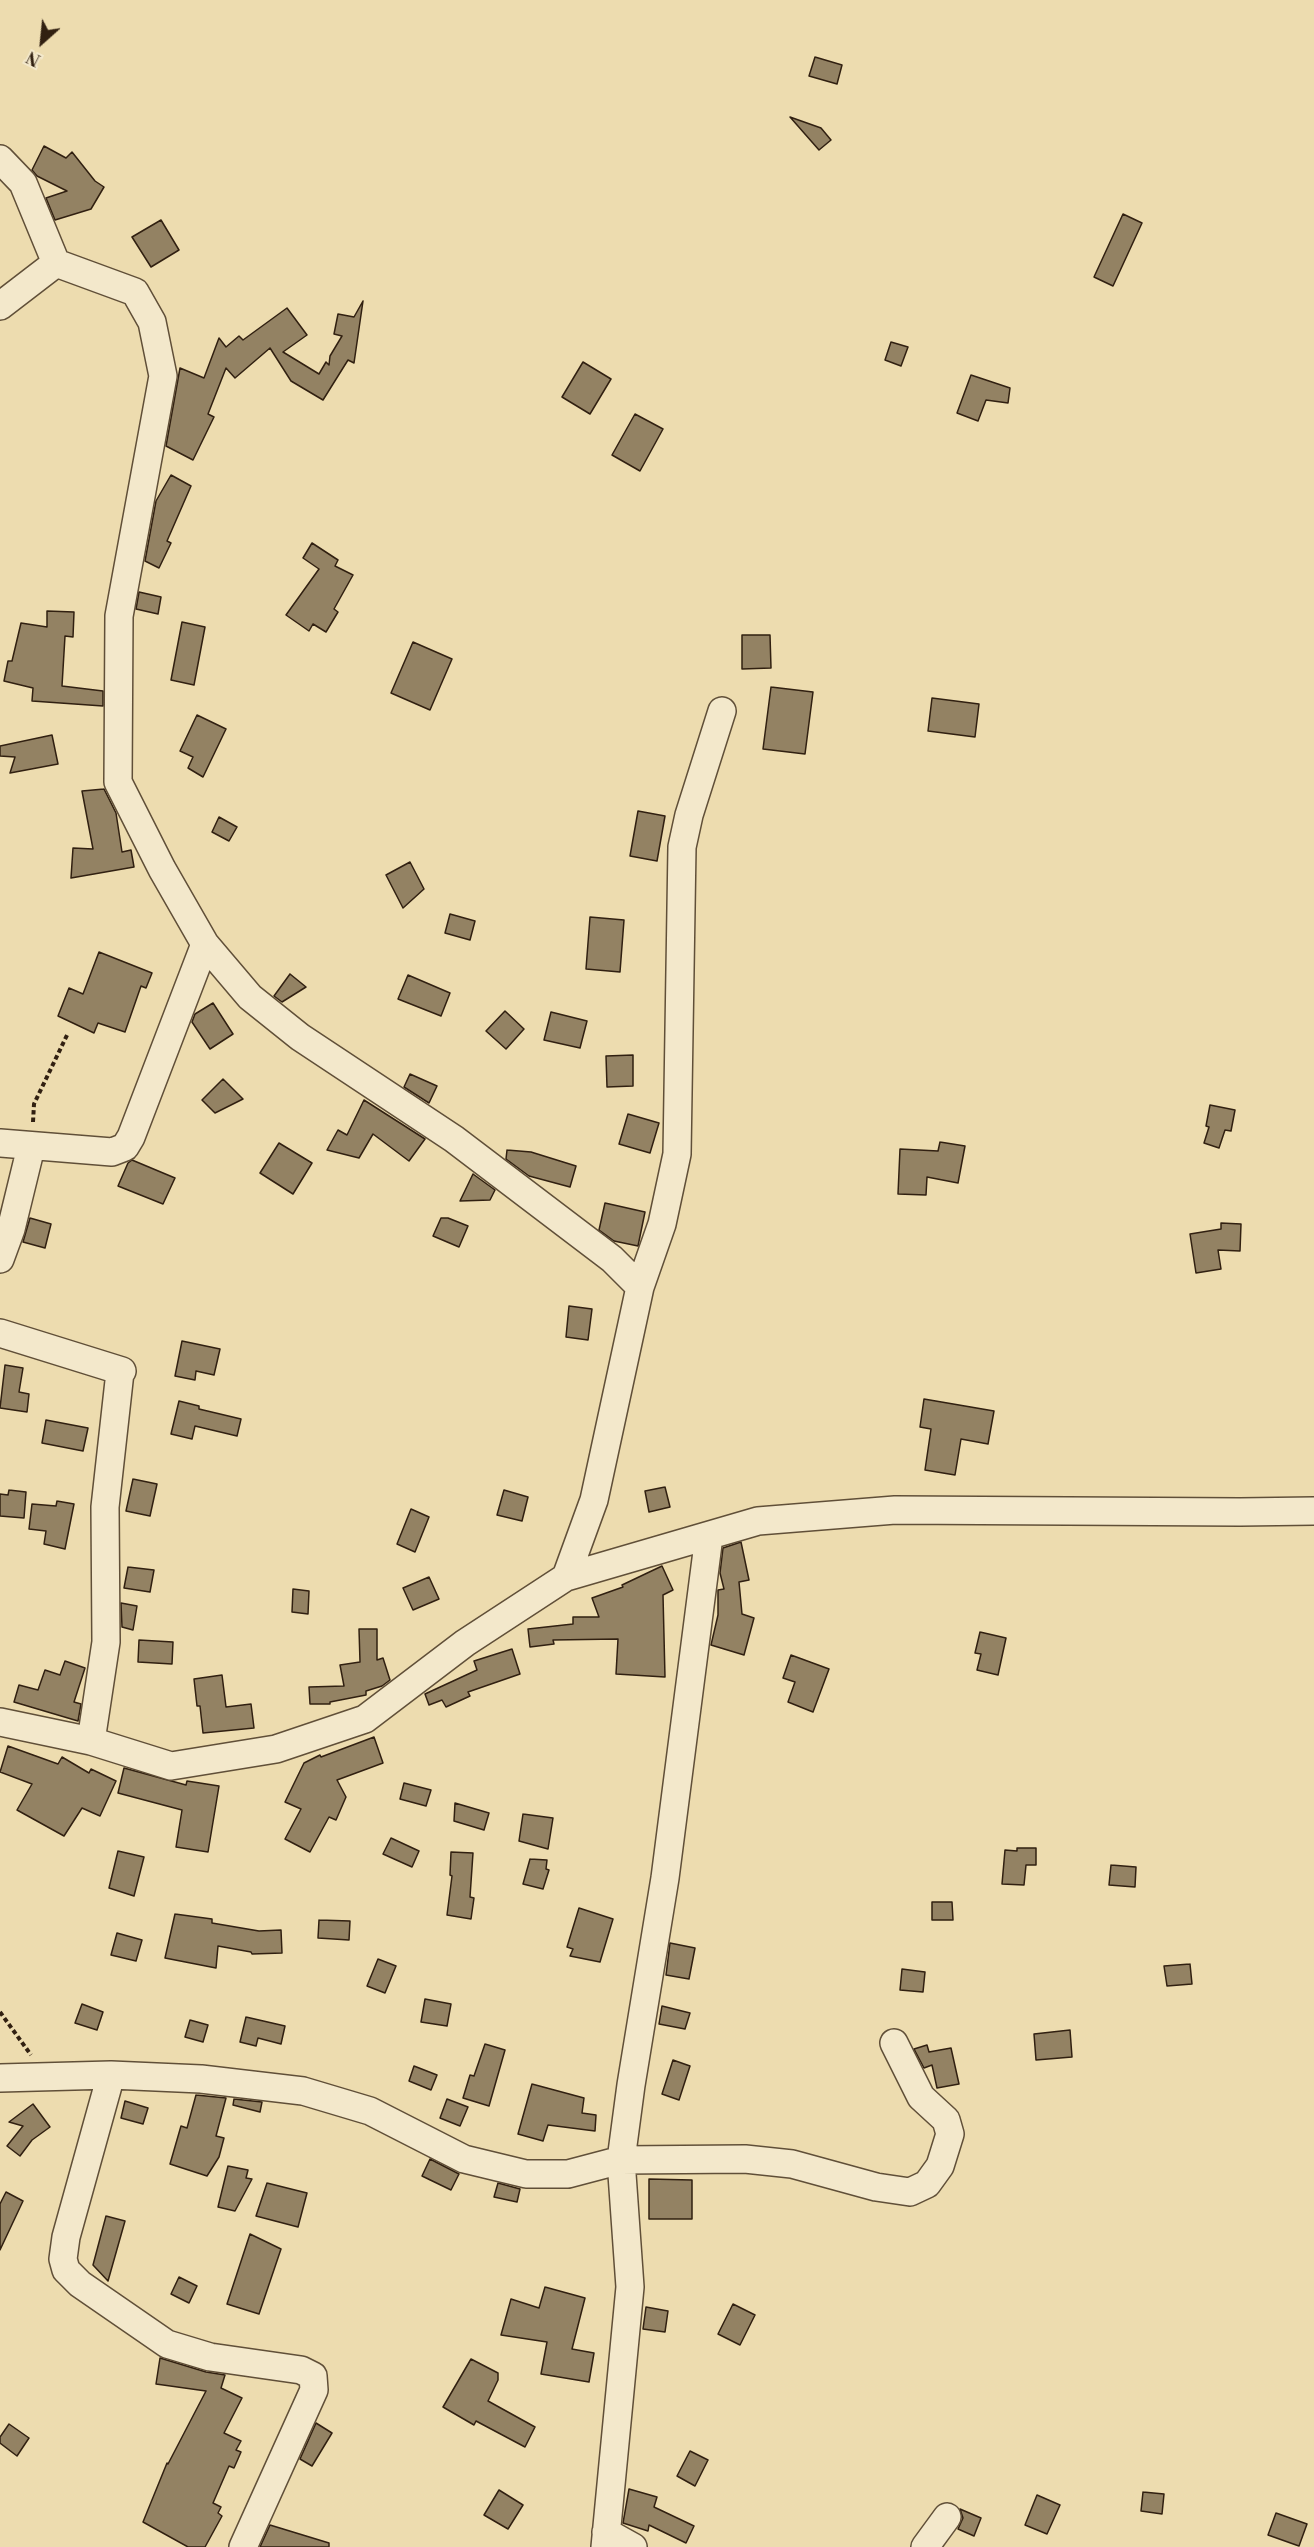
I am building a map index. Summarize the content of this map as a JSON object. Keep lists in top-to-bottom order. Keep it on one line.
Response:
{"north":"bottom left"}
